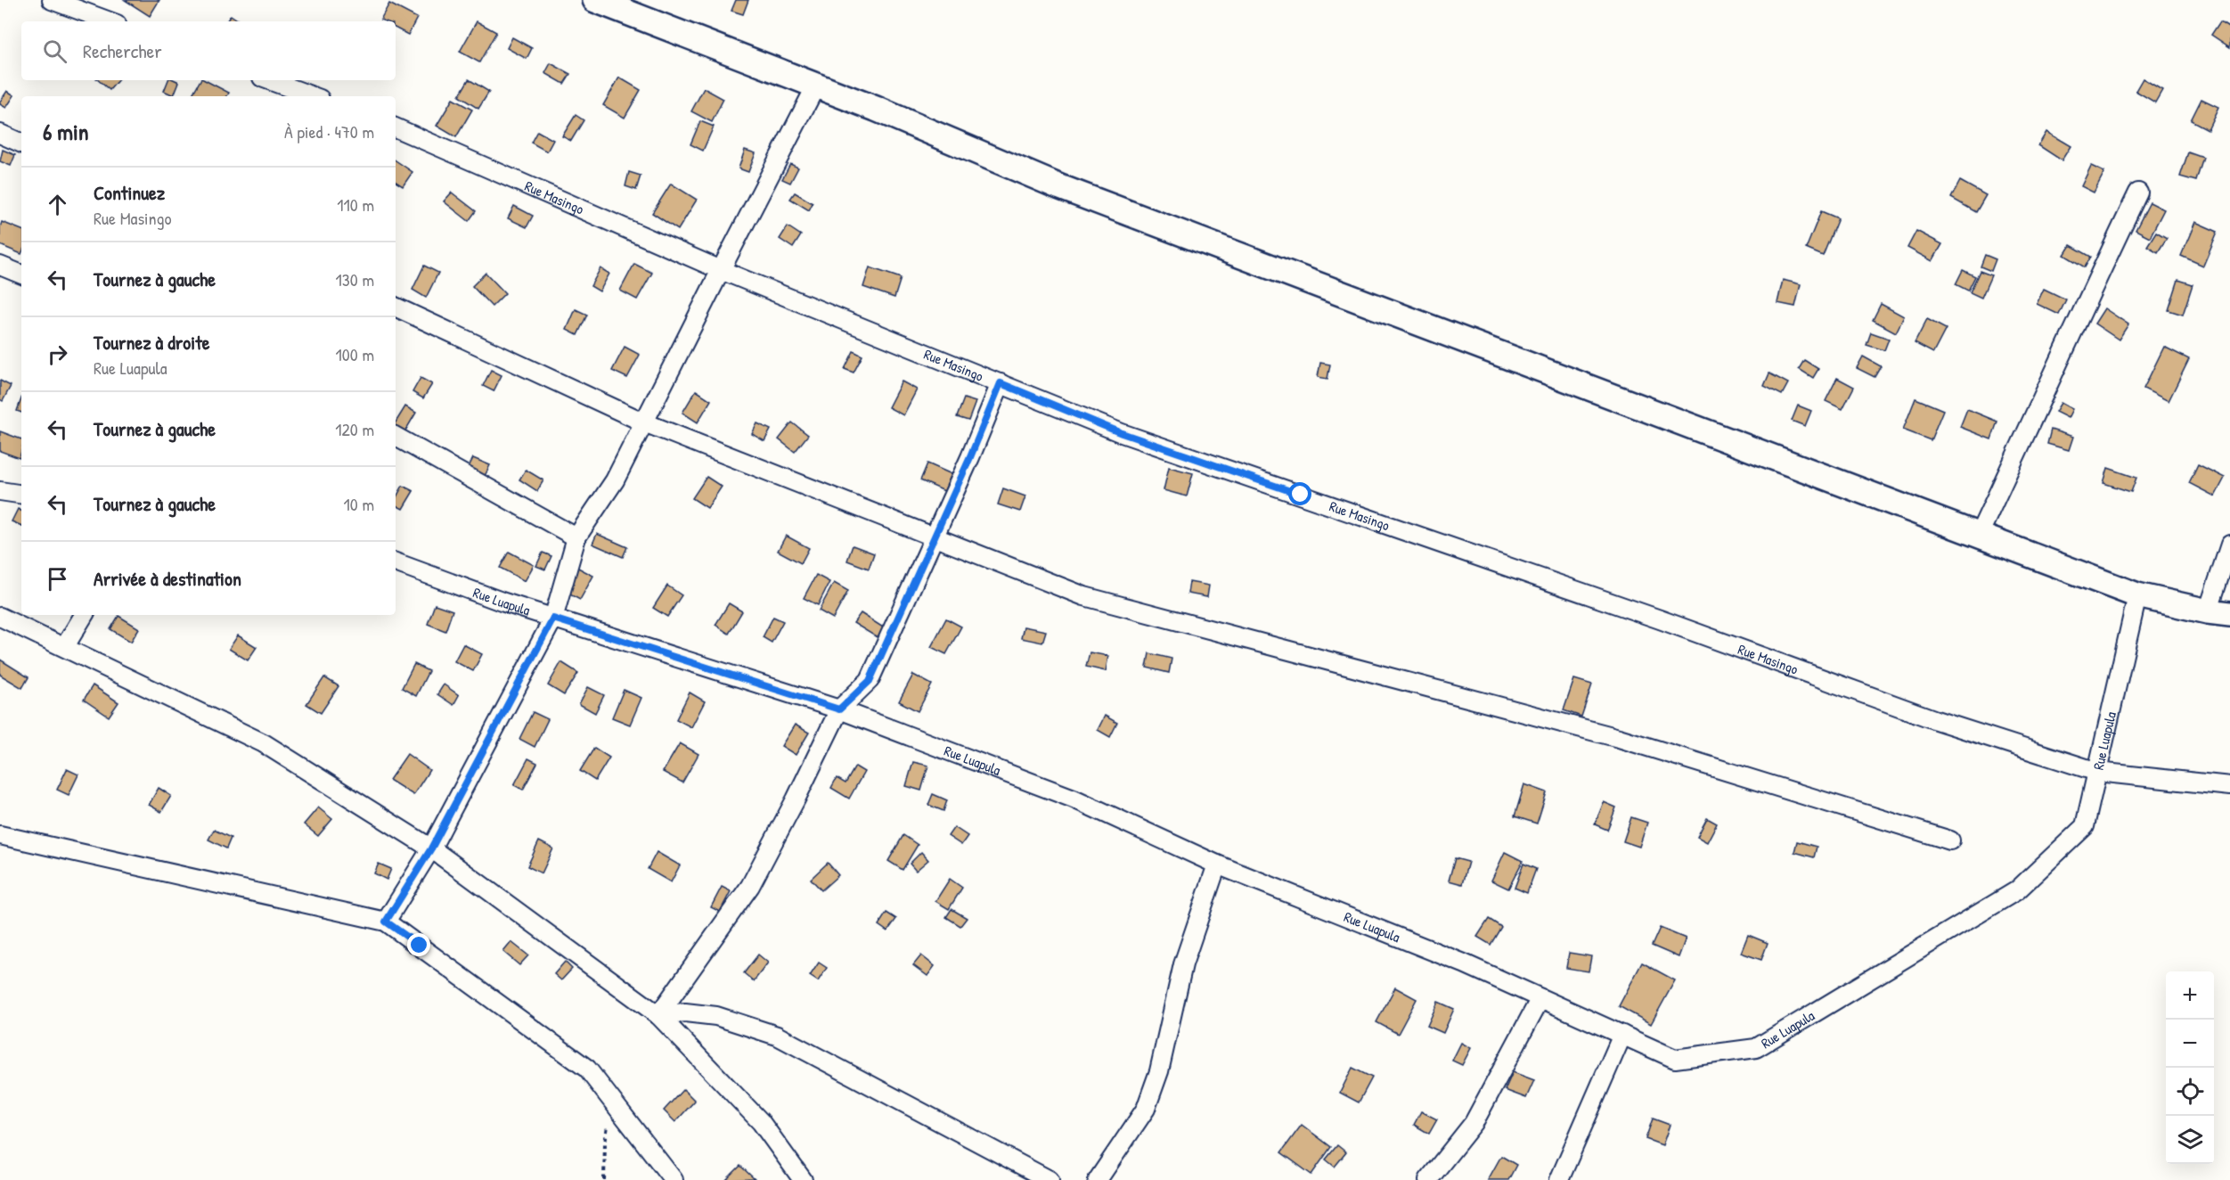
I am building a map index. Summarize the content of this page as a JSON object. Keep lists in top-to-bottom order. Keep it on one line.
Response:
{"streets":{"street":["Rue Masingo","Rue Luapula"]},"crossings":[["Rue Masingo","Rue Luapula"]],"page":{"search":"Rechercher","heading":["6 min","À pied · 470 m"],"list":[["Continuez","Rue Masingo","110 m"],["Tournez à gauche","130 m"],["Tournez à droite","Rue Luapula","100 m"],["Tournez à gauche","120 m"],["Tournez à gauche","10 m"],"Arrivée à destination"],"map_buttons":["+","−"]}}
